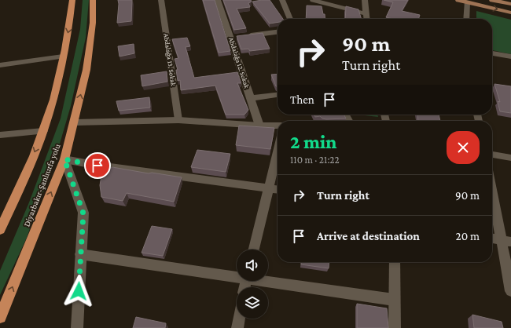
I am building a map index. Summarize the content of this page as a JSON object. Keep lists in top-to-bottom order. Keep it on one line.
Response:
{"streets":{"highway":["Diyarbakır-Şanlıurfa yolu"],"street":["Abdalağa 13. Sokak","Abdalağa 12. Sokak"]},"page":{"turn":["90 m","Turn right"],"then":"Then","heading":["2 min","110 m · 21:22"],"list":[{"name":"Turn right","value":"90 m"},{"name":"Arrive at destination","value":"20 m"}]}}
